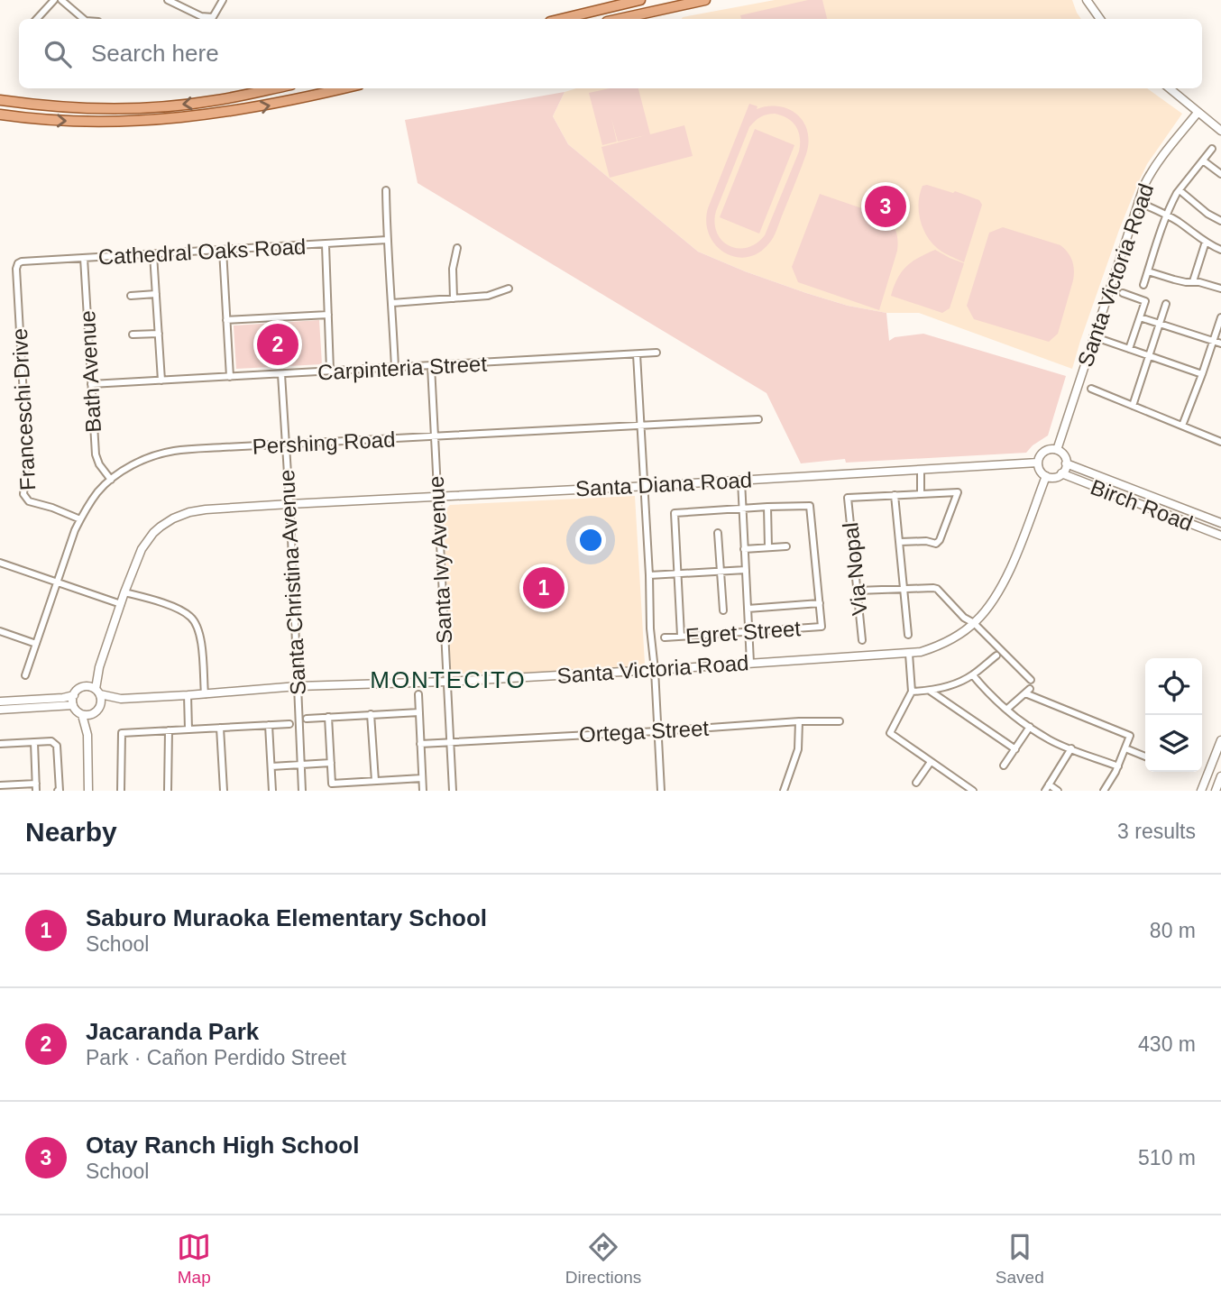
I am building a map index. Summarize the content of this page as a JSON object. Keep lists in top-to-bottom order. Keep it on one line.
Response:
{"streets":{"street":["Cathedral Oaks Road","Santa Victoria Road","Carpinteria Street","Bath Avenue","Franceschi Drive","Pershing Road","Santa Diana Road","Birch Road","Santa Ivy Avenue","Via Nopal","Santa Christina Avenue","Egret Street","Ortega Street"]},"crossings":[["Cathedral Oaks Road","Bath Avenue"],["Cathedral Oaks Road","Franceschi Drive"],["Santa Victoria Road","Santa Diana Road"],["Santa Victoria Road","Birch Road"],["Santa Victoria Road","Santa Ivy Avenue"],["Santa Victoria Road","Santa Christina Avenue"],["Carpinteria Street","Bath Avenue"],["Carpinteria Street","Santa Ivy Avenue"],["Carpinteria Street","Santa Christina Avenue"],["Bath Avenue","Pershing Road"],["Franceschi Drive","Pershing Road"],["Pershing Road","Santa Ivy Avenue"],["Pershing Road","Santa Christina Avenue"],["Santa Diana Road","Birch Road"],["Santa Diana Road","Santa Ivy Avenue"],["Santa Diana Road","Santa Christina Avenue"],["Santa Ivy Avenue","Ortega Street"]],"districts":["MONTECITO"],"page":{"search":"Search here","pins":["3","2","1"],"heading":["Nearby","3 results"],"list":[{"mark":"1","name":"Saburo Muraoka Elementary School","note":"School","value":"80 m"},{"mark":"2","name":"Jacaranda Park","note":"Park · Cañon Perdido Street","value":"430 m"},{"mark":"3","name":"Otay Ranch High School","note":"School","value":"510 m"}],"nav":["Map","Directions","Saved"]}}
